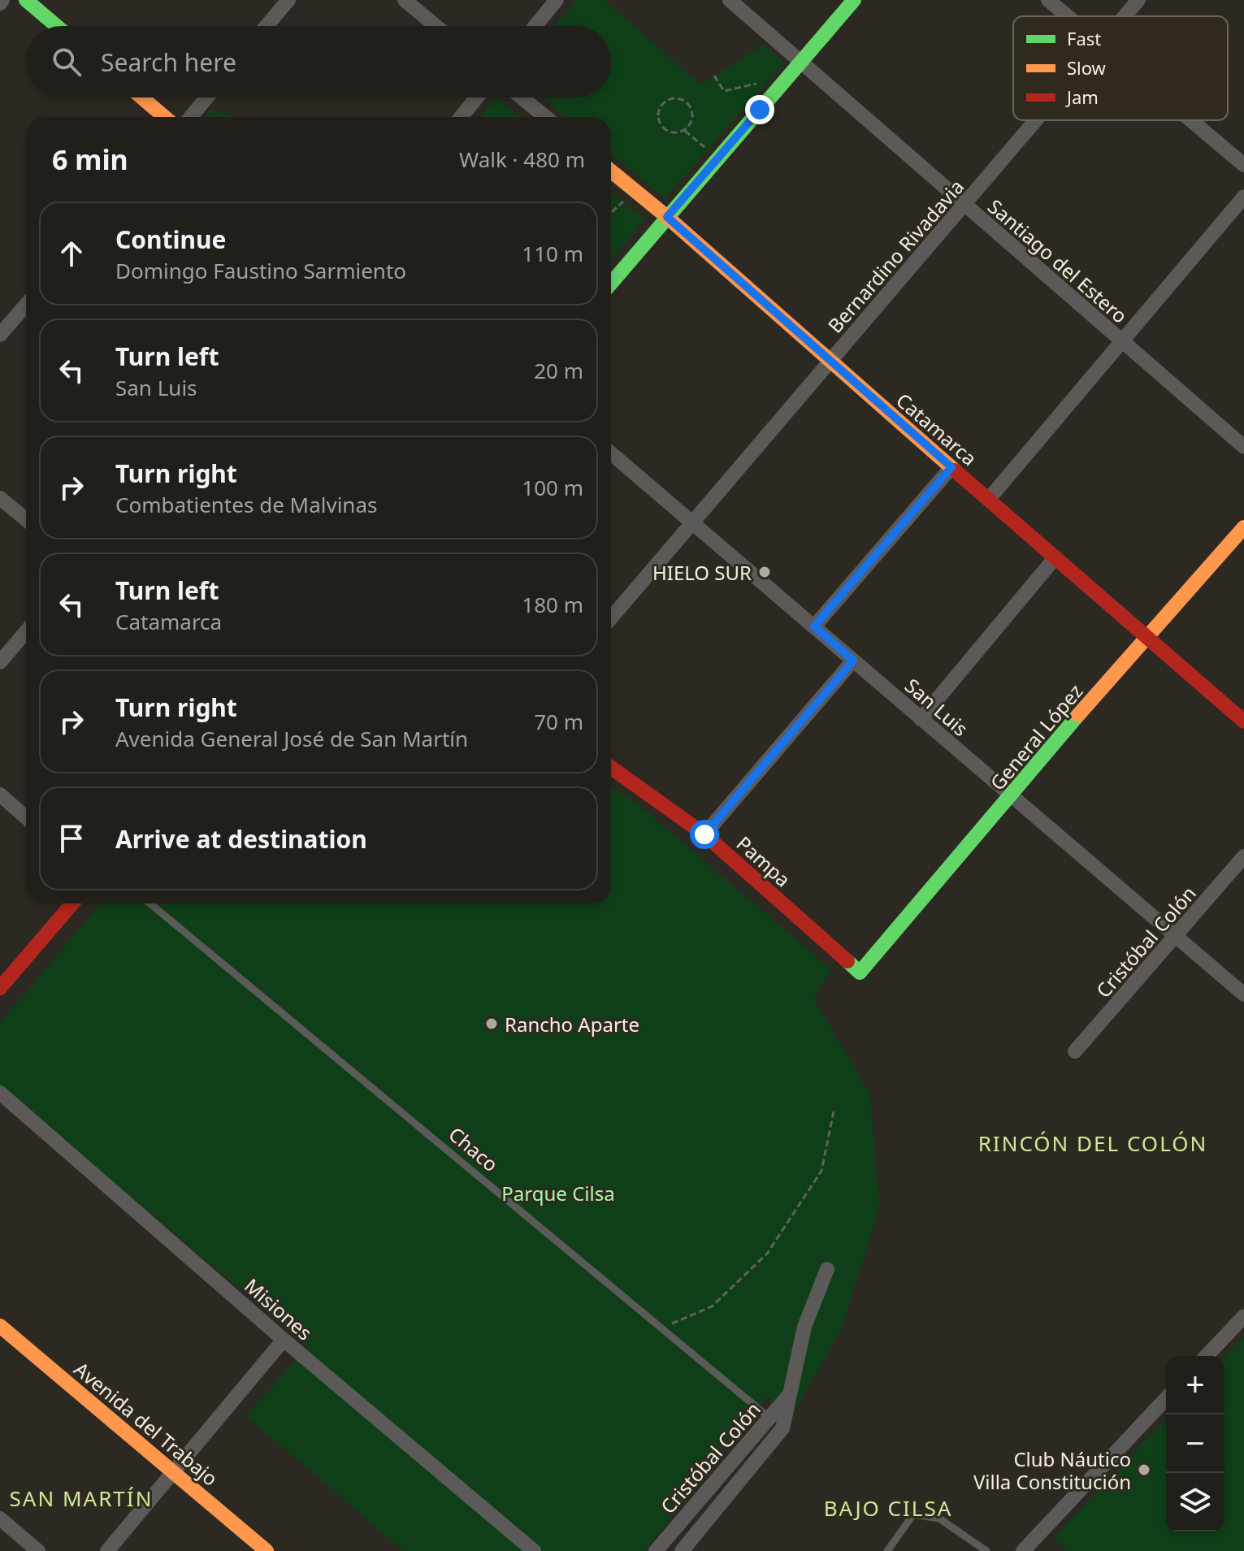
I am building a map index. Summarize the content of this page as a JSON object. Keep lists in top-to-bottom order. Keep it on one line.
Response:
{"streets":{"street":["Bernardino Rivadavia","Santiago del Estero","Catamarca","San Luis","General López","Pampa","Cristóbal Colón","Misiones","Avenida del Trabajo"],"lane":["Chaco"]},"crossings":[["Bernardino Rivadavia","Santiago del Estero"],["Bernardino Rivadavia","Catamarca"],["Bernardino Rivadavia","San Luis"],["Catamarca","General López"],["San Luis","General López"],["San Luis","Cristóbal Colón"],["General López","Pampa"],["Cristóbal Colón","Chaco"]],"districts":["RINCÓN DEL COLÓN","SAN MARTÍN","BAJO CILSA"],"parks":["Parque Cilsa"],"places":["HIELO SUR","Rancho Aparte","Club Náutico Villa Constitución"],"legend":["Fast","Slow","Jam"],"page":{"search":"Search here","heading":["6 min","Walk · 480 m"],"list":[["Continue","Domingo Faustino Sarmiento","110 m"],["Turn left","San Luis","20 m"],["Turn right","Combatientes de Malvinas","100 m"],["Turn left","Catamarca","180 m"],["Turn right","Avenida General José de San Martín","70 m"],"Arrive at destination"],"map_buttons":["+","−"]}}
